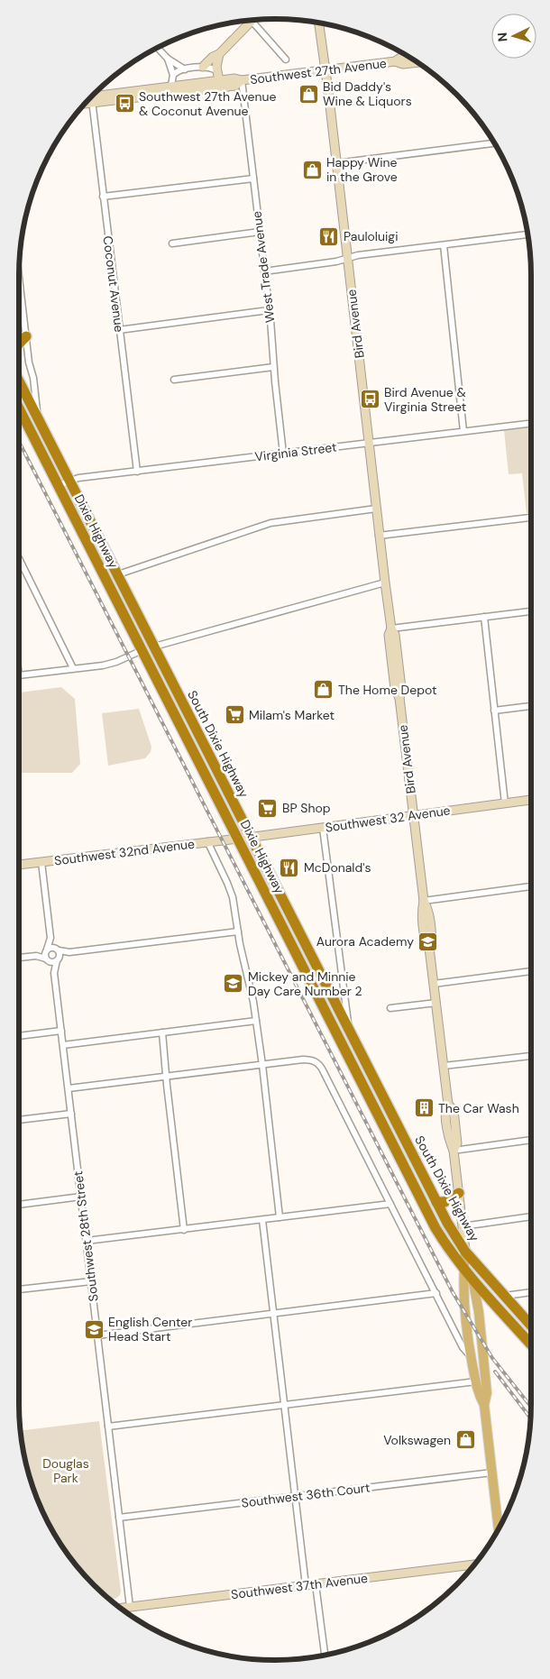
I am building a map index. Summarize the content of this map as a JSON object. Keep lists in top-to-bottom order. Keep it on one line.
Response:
{"streets":{"highway":["Dixie Highway","South Dixie Highway"],"street":["Southwest 27th Avenue","West Trade Avenue","Coconut Avenue","Bird Avenue","Virginia Street","Southwest 32 Avenue","Southwest 32nd Avenue","Southwest 28th Street","Southwest 36th Court","Southwest 37th Avenue"]},"crossings":[["Southwest 27th Avenue","West Trade Avenue"],["Southwest 27th Avenue","Coconut Avenue"],["Southwest 27th Avenue","Bird Avenue"],["West Trade Avenue","Virginia Street"],["Coconut Avenue","Virginia Street"],["Bird Avenue","Virginia Street"],["Bird Avenue","South Dixie Highway"],["Bird Avenue","Southwest 32 Avenue"],["Virginia Street","Dixie Highway"],["Virginia Street","South Dixie Highway"],["Dixie Highway","Southwest 32 Avenue"],["Dixie Highway","Southwest 32nd Avenue"],["South Dixie Highway","Southwest 32 Avenue"],["Southwest 32 Avenue","Southwest 32nd Avenue"],["Southwest 32nd Avenue","Southwest 28th Street"],["Southwest 28th Street","Southwest 36th Court"],["Southwest 28th Street","Southwest 37th Avenue"]],"parks":["Douglas Park"],"places":{"shop":["Bid Daddy's Wine & Liquors","Happy Wine in the Grove","The Home Depot","Volkswagen"],"bus stop":["Southwest 27th Avenue & Coconut Avenue","Bird Avenue & Virginia Street"],"restaurant":["Pauloluigi","McDonald's"],"supermarket":["Milam's Market","BP Shop"],"school or university":["Aurora Academy","Mickey and Minnie Day Care Number 2","English Center Head Start"],"building":["The Car Wash"]},"north":"left"}
